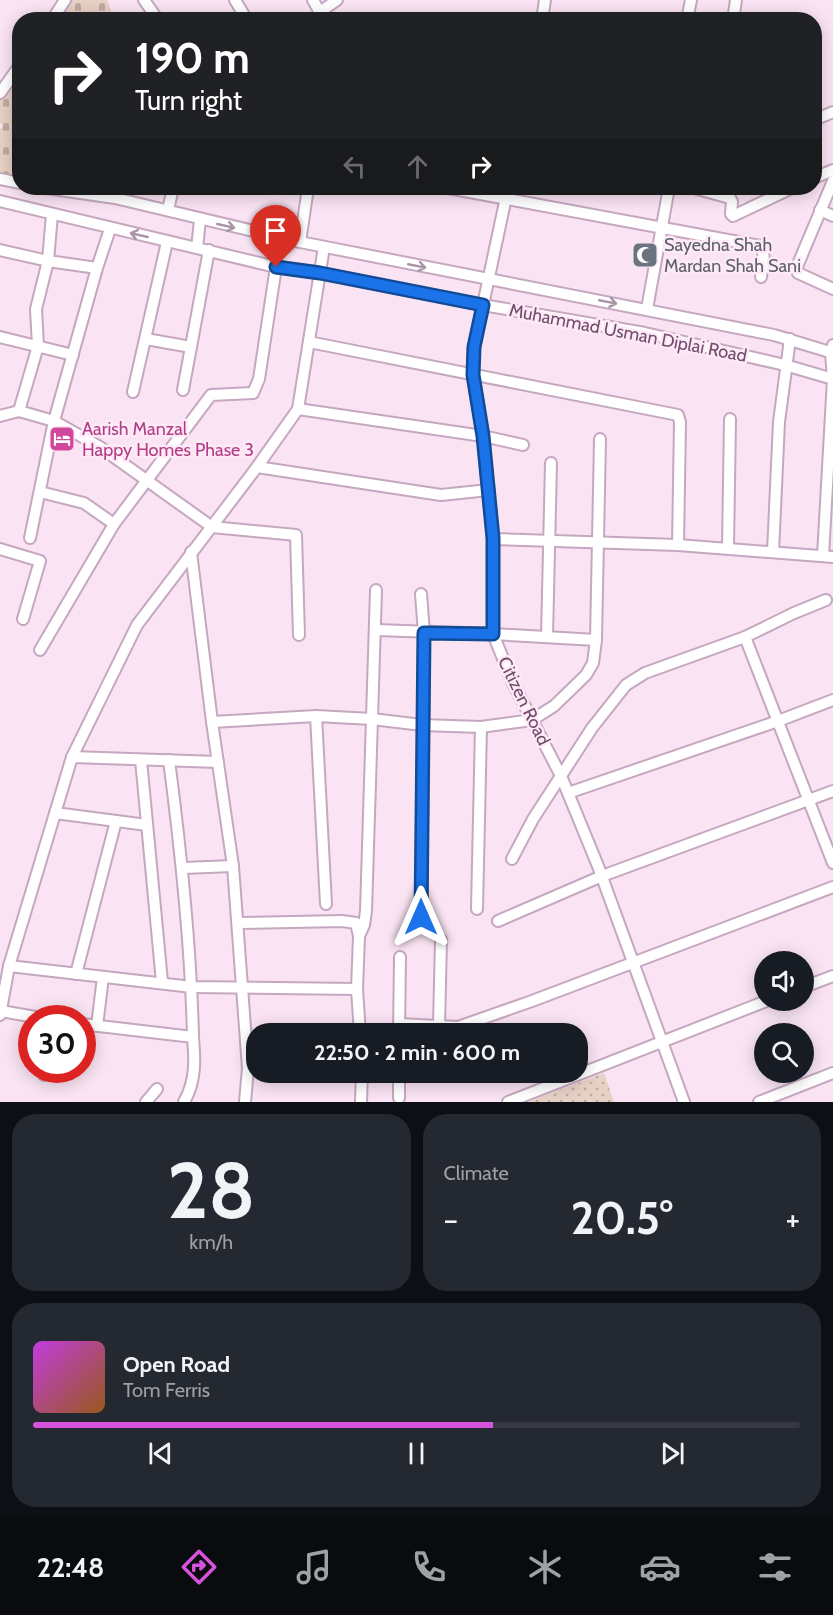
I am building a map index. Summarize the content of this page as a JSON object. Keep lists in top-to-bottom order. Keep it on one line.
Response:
{"streets":{"street":["Muhammad Usman Diplai Road","Citizen Road"]},"crossings":[["Muhammad Usman Diplai Road","Citizen Road"]],"places":{"mosque":["Sayedna Shah Mardan Shah Sani"],"hotel":["Aarish Manzal Happy Homes Phase 3"]},"page":{"turn":["190 m","Turn right"],"limit":"30","trip":"22:50 · 2 min · 600 m","tile":[["28","km/h"],"Climate"],"heat":["−","20.5°","+"],"song":["Open Road","Tom Ferris"],"tabs":"22:48"}}
